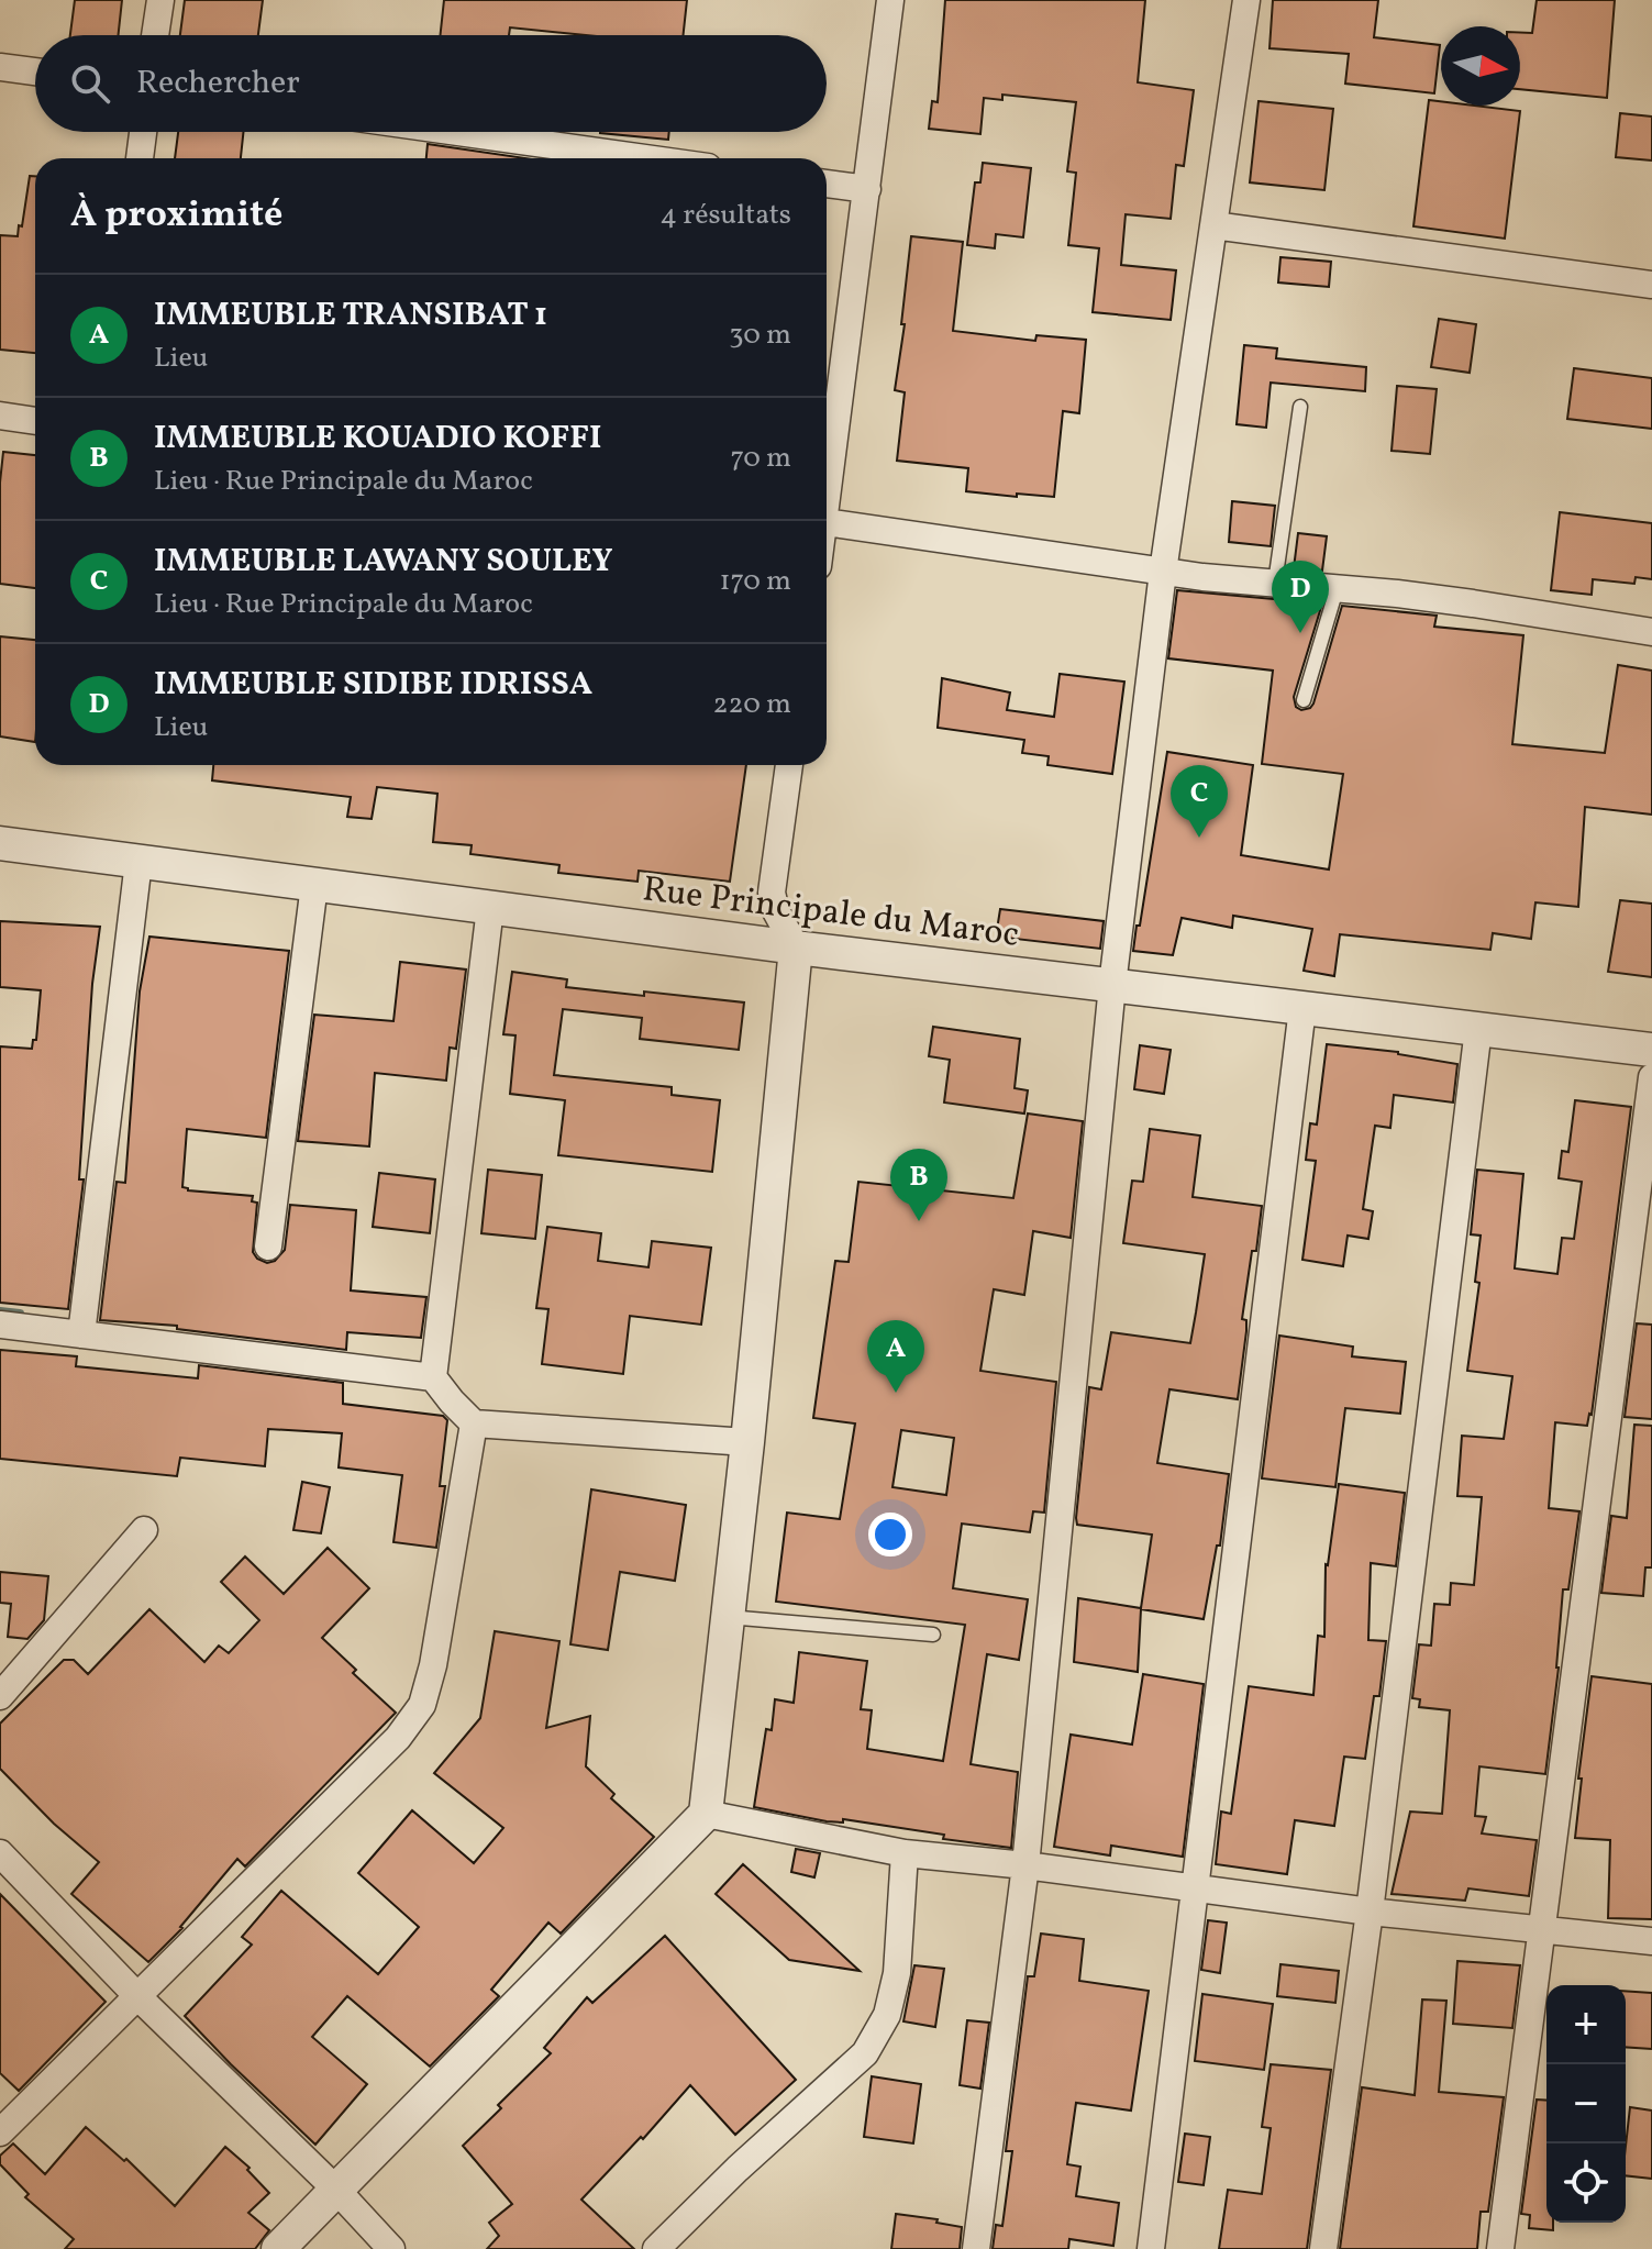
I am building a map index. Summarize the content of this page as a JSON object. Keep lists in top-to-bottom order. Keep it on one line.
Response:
{"streets":{"street":["Rue Principale du Maroc"]},"north":"right","page":{"search":"Rechercher","heading":["À proximité","4 résultats"],"list":[{"mark":"A","name":"IMMEUBLE TRANSIBAT 1","note":"Lieu","value":"30 m"},{"mark":"B","name":"IMMEUBLE KOUADIO KOFFI","note":"Lieu · Rue Principale du Maroc","value":"70 m"},{"mark":"C","name":"IMMEUBLE LAWANY SOULEY","note":"Lieu · Rue Principale du Maroc","value":"170 m"},{"mark":"D","name":"IMMEUBLE SIDIBE IDRISSA","note":"Lieu","value":"220 m"}],"pins":["D","C","B","A"],"map_buttons":["+","−"]}}
